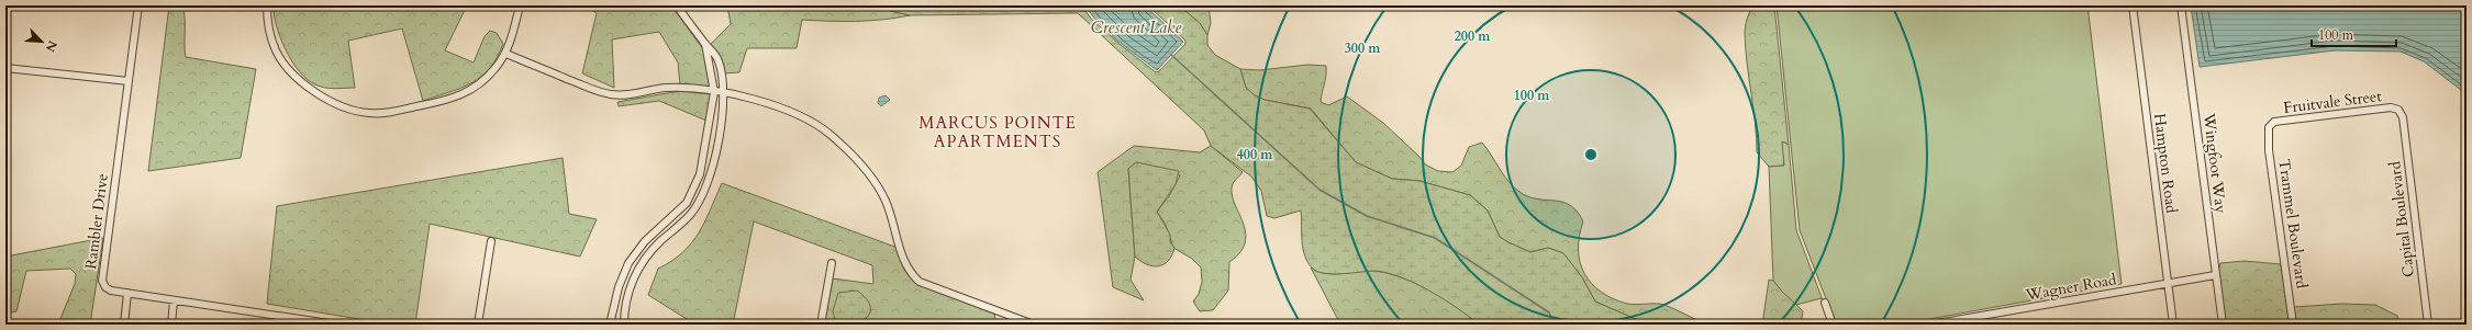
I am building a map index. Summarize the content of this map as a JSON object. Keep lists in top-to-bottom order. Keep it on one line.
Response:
{"streets":{"street":["Fruitvale Street","Hampton Road","Wingfoot Way","Capital Boulevard","Rambler Drive","Trammel Boulevard","Wagner Road"]},"crossings":[["Fruitvale Street","Capital Boulevard"],["Fruitvale Street","Trammel Boulevard"],["Hampton Road","Wagner Road"],["Wingfoot Way","Wagner Road"]],"districts":["MARCUS POINTE APARTMENTS"],"water":["Crescent Lake"],"scale_bar":"100 m","north":"bottom right","rings":["200 m","300 m","100 m","400 m"]}
